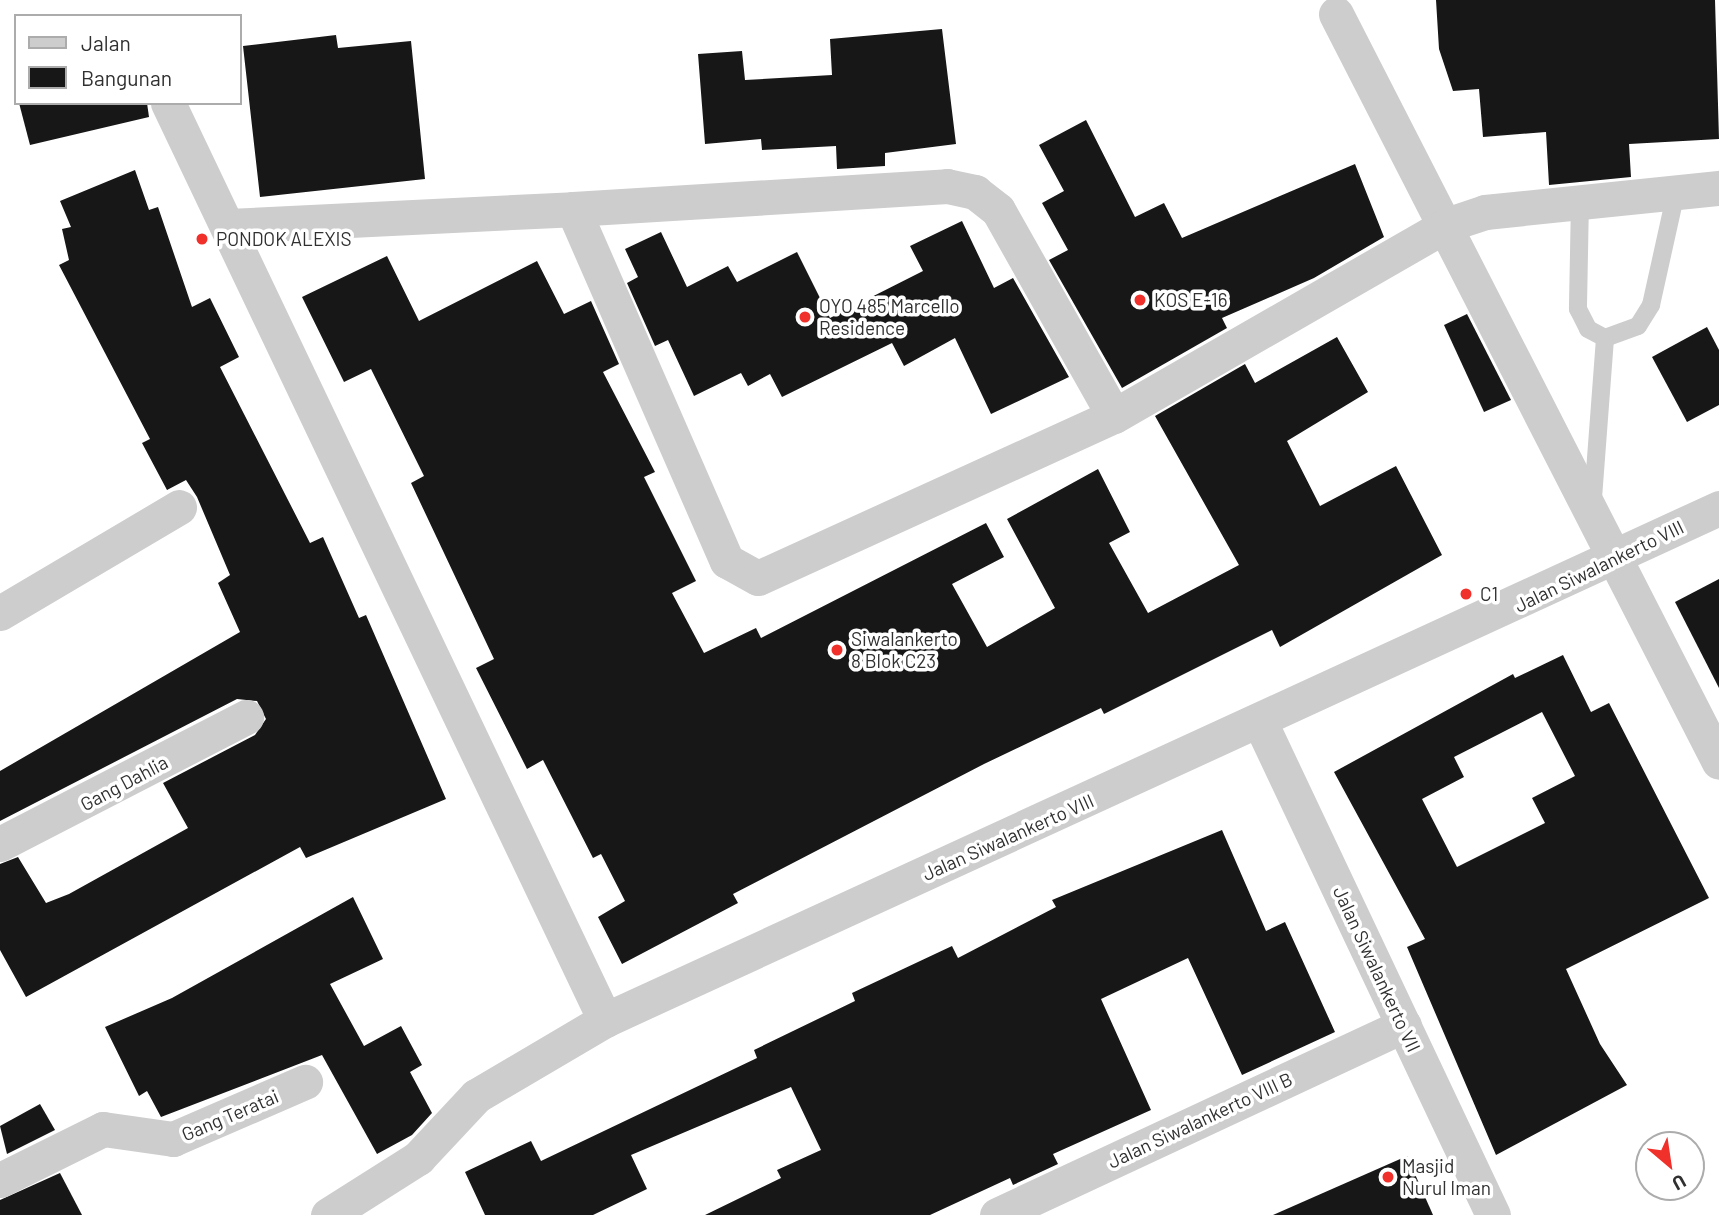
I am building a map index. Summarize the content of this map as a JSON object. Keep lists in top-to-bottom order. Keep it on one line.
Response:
{"streets":{"street":["Jalan Siwalankerto VIII","Gang Dahlia","Jalan Siwalankerto VII","Gang Teratai","Jalan Siwalankerto VIII B"]},"crossings":[["Jalan Siwalankerto VIII","Jalan Siwalankerto VII"],["Jalan Siwalankerto VII","Jalan Siwalankerto VIII B"]],"places":["PONDOK ALEXIS","KOS E-16","OYO 485 Marcello Residence","C1","Siwalankerto 8 Blok C23","Masjid Nurul Iman"],"legend":["Jalan","Bangunan"],"north":"bottom right"}
